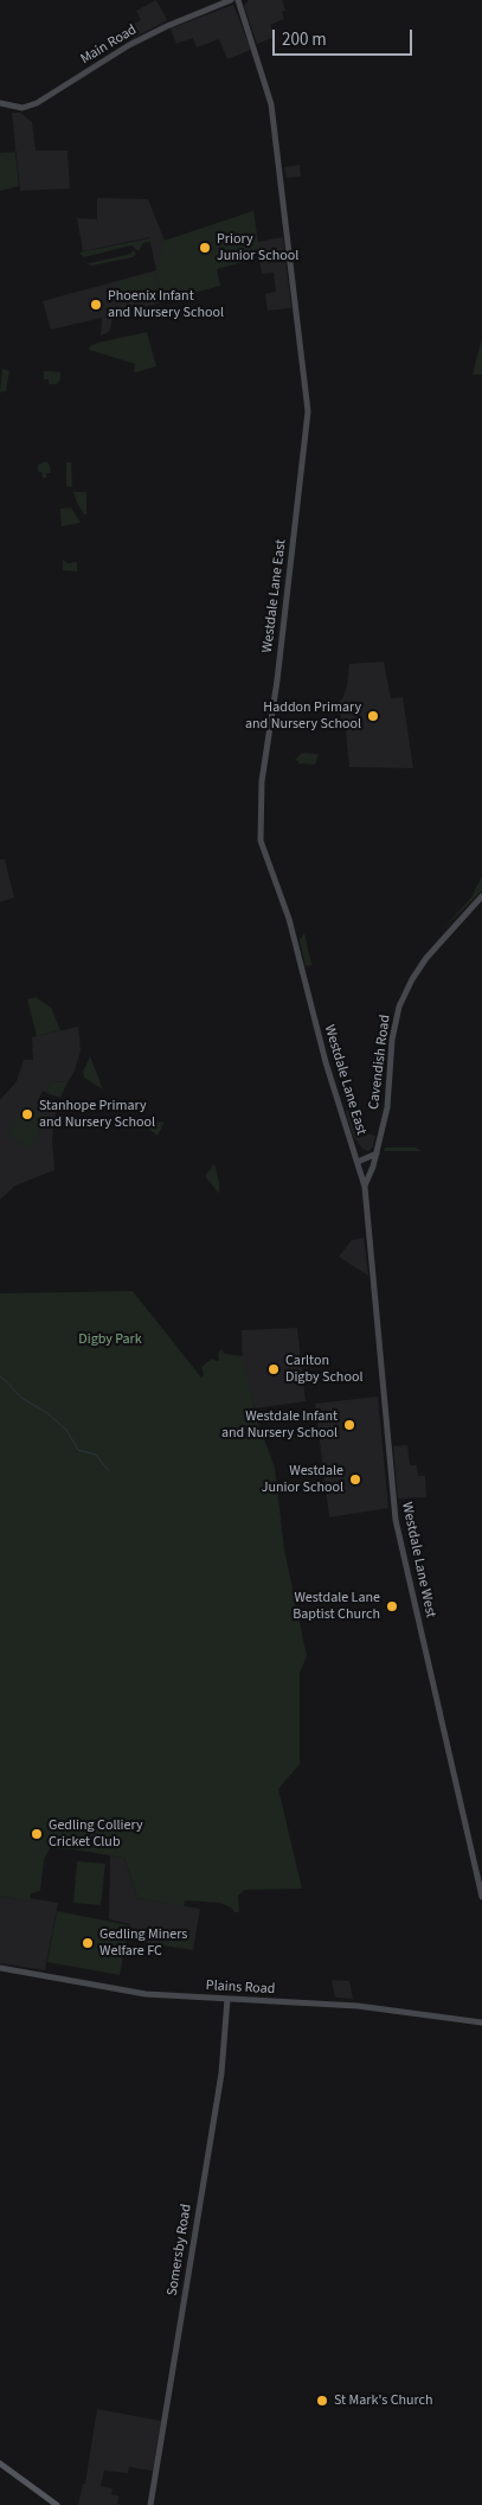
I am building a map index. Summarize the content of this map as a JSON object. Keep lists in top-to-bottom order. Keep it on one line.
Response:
{"streets":{"street":["Main Road","Westdale Lane East","Cavendish Road","Westdale Lane West","Plains Road","Somersby Road"]},"crossings":[["Westdale Lane East","Cavendish Road"],["Westdale Lane East","Westdale Lane West"],["Cavendish Road","Westdale Lane West"],["Plains Road","Somersby Road"]],"parks":["Digby Park"],"places":["Priory Junior School","Phoenix Infant and Nursery School","Haddon Primary and Nursery School","Stanhope Primary and Nursery School","Carlton Digby School","Westdale Infant and Nursery School","Westdale Junior School","Westdale Lane Baptist Church","Gedling Colliery Cricket Club","Gedling Miners Welfare FC","St Mark's Church"],"scale_bar":"200 m"}
